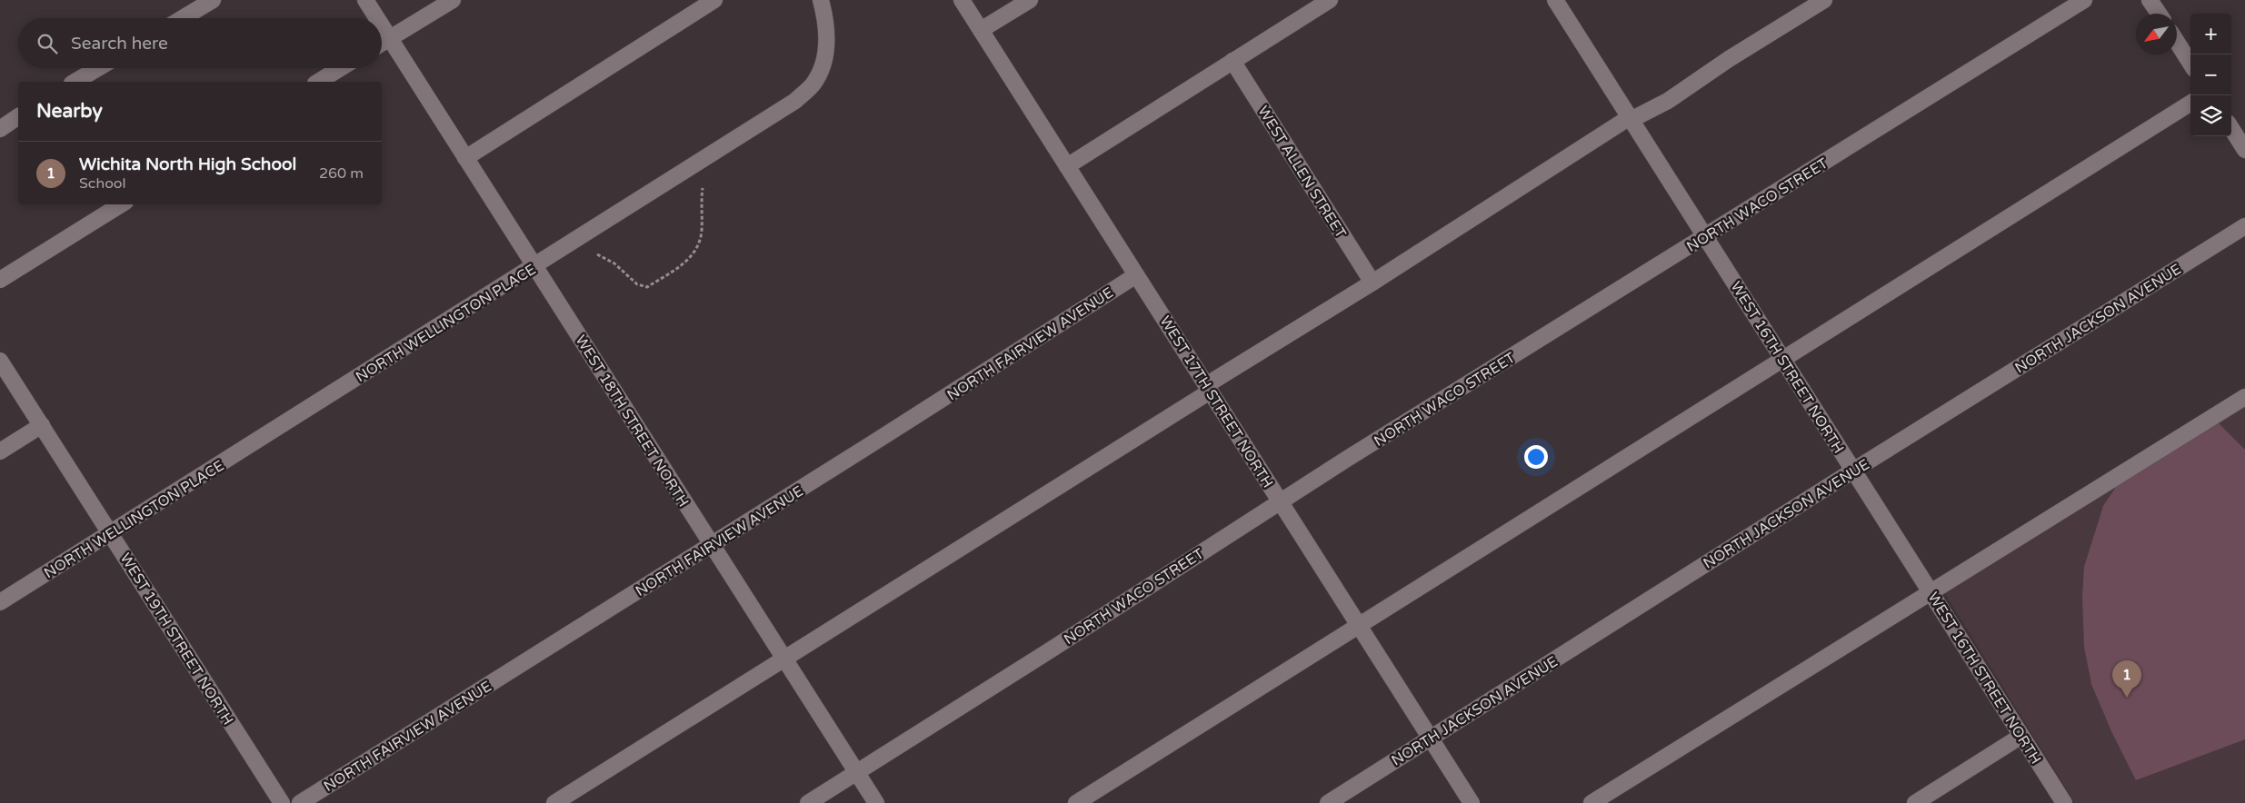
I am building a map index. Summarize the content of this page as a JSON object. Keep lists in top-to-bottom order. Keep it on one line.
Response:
{"streets":{"street":["WEST ALLEN STREET","NORTH WACO STREET","NORTH JACKSON AVENUE","NORTH WELLINGTON PLACE","NORTH FAIRVIEW AVENUE","WEST 16TH STREET NORTH","WEST 17TH STREET NORTH","WEST 18TH STREET NORTH","WEST 19TH STREET NORTH"]},"crossings":[["NORTH WACO STREET","WEST 16TH STREET NORTH"],["NORTH WACO STREET","WEST 17TH STREET NORTH"],["NORTH WACO STREET","WEST 18TH STREET NORTH"],["NORTH JACKSON AVENUE","WEST 16TH STREET NORTH"],["NORTH JACKSON AVENUE","WEST 17TH STREET NORTH"],["NORTH WELLINGTON PLACE","WEST 18TH STREET NORTH"],["NORTH WELLINGTON PLACE","WEST 19TH STREET NORTH"],["NORTH FAIRVIEW AVENUE","WEST 17TH STREET NORTH"],["NORTH FAIRVIEW AVENUE","WEST 18TH STREET NORTH"]],"north":"bottom left","page":{"map_buttons":["+","−"],"search":"Search here","heading":"Nearby","list":[{"mark":"1","name":"Wichita North High School","note":"School","value":"260 m"}],"pins":"1"}}
